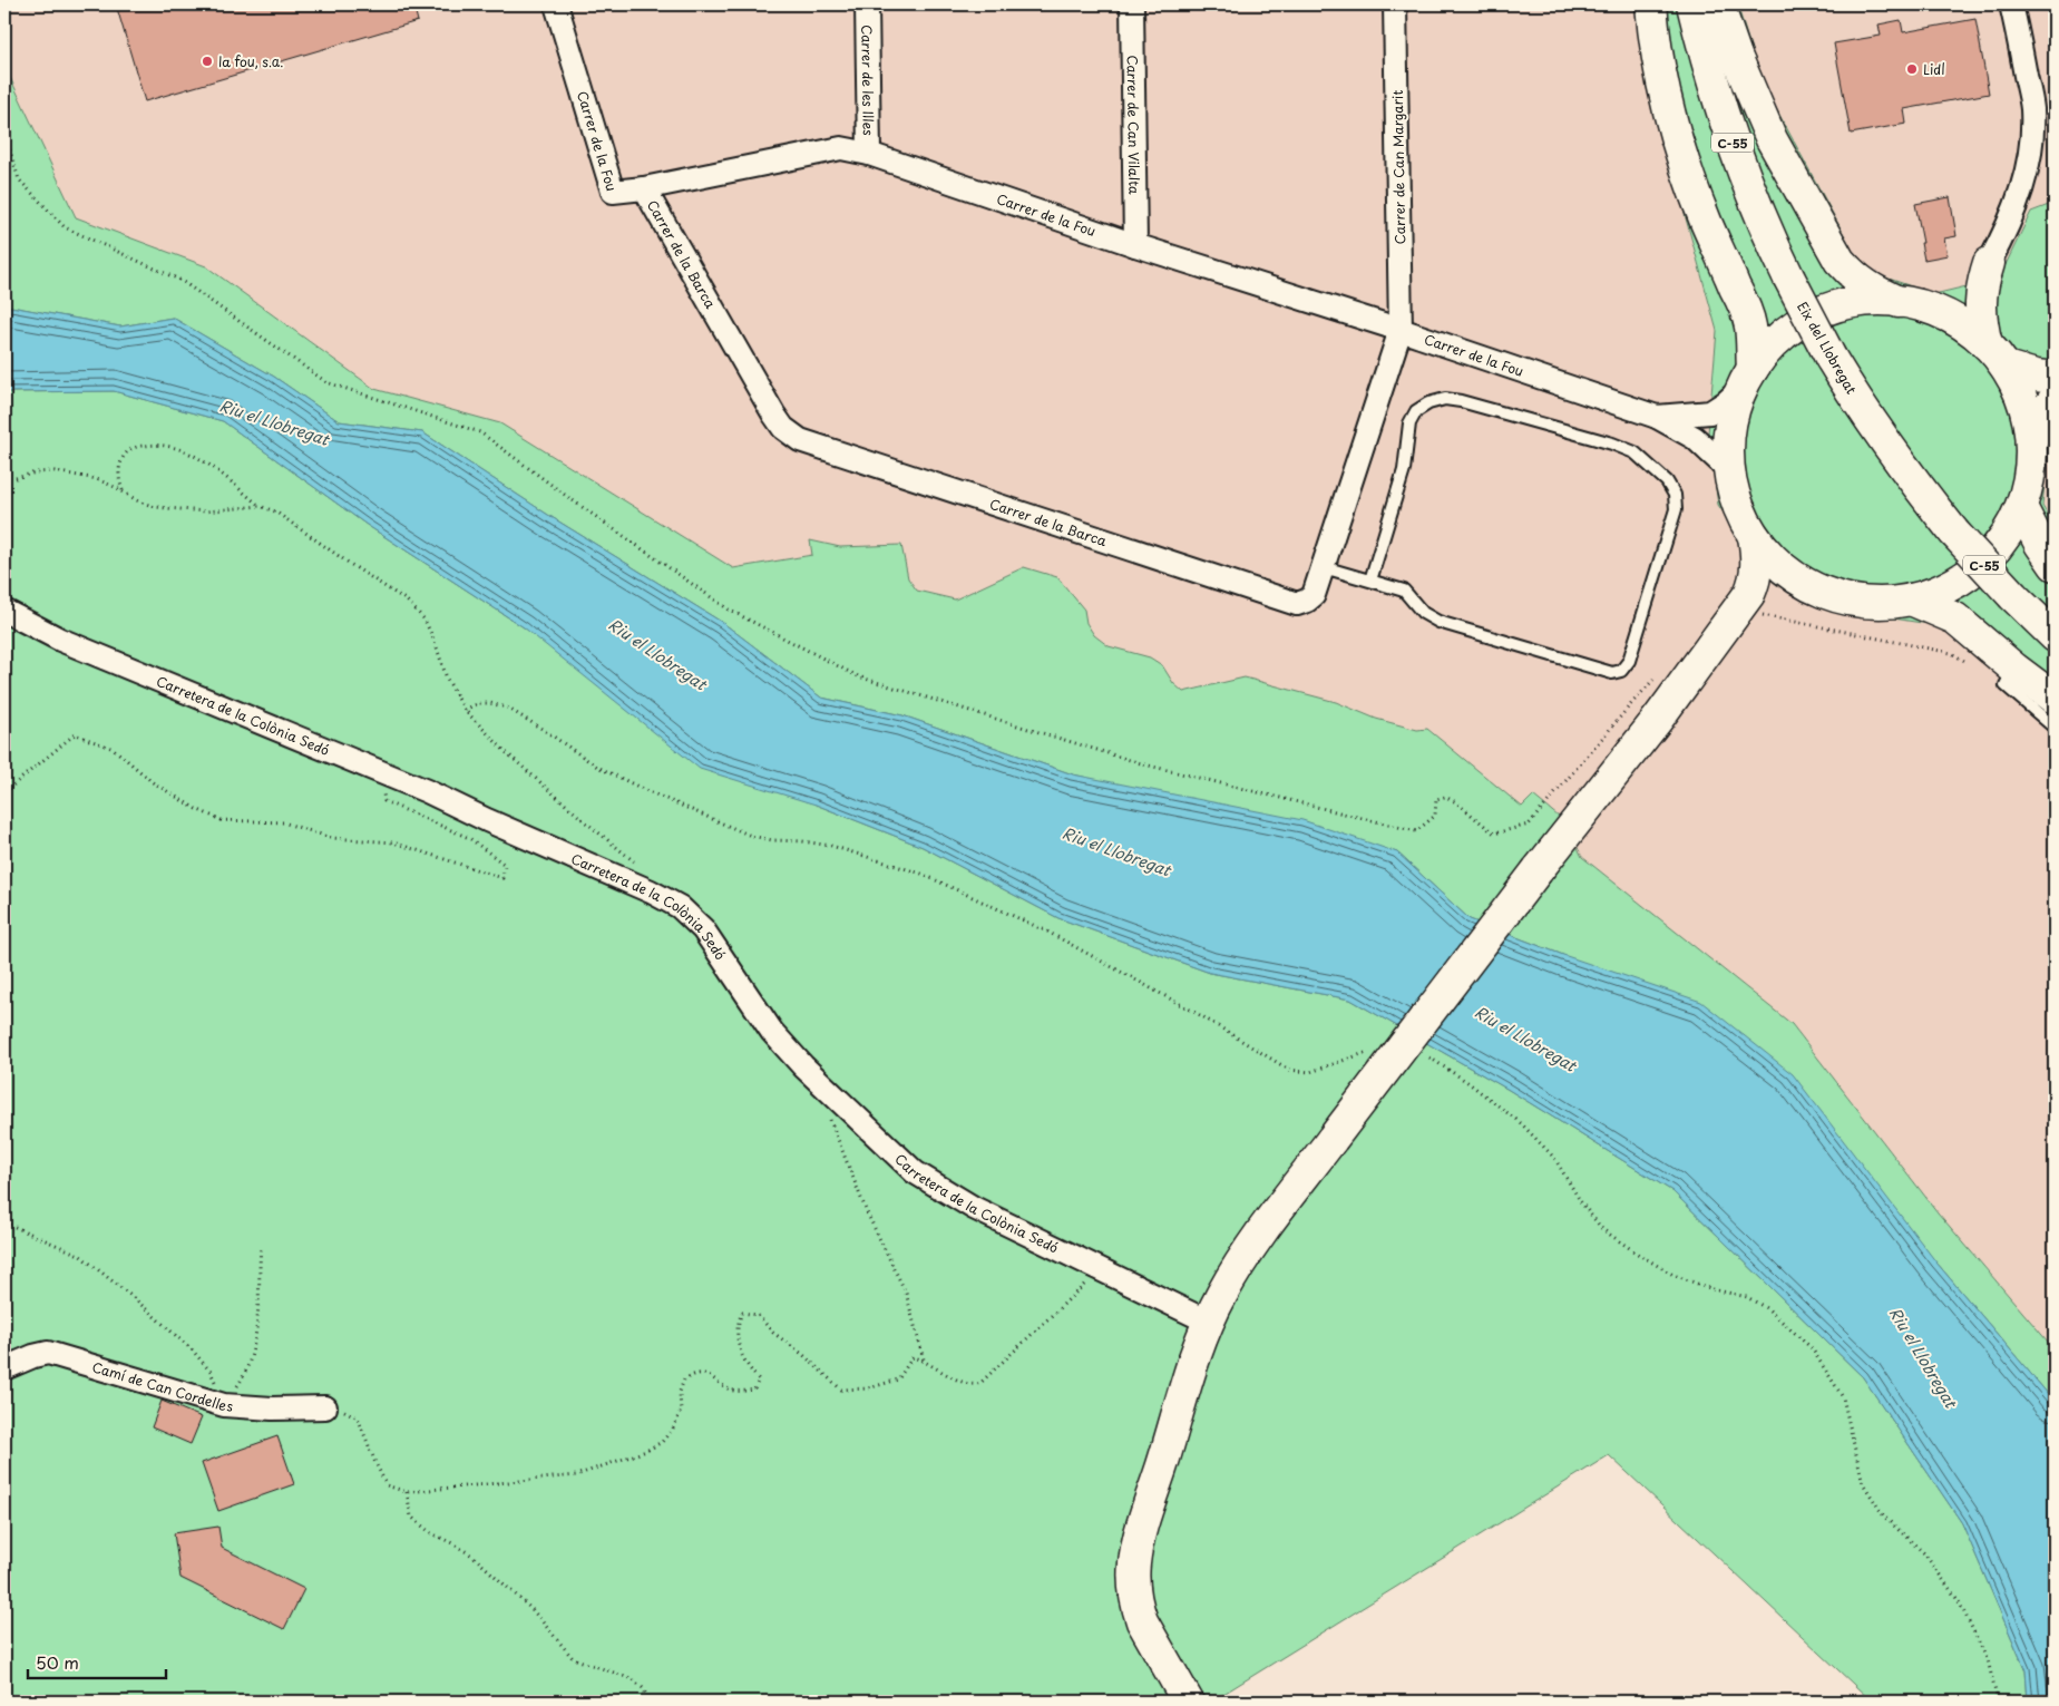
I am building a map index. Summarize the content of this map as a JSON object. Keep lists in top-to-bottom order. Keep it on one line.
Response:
{"streets":{"main road":["C-55","Eix del Llobregat"],"street":["Carrer de les Illes","Carrer de Can Vilalta","Carrer de la Fou","Carrer de Can Margarit","Carrer de la Barca","Carretera de la Colònia Sedó","Camí de Can Cordelles"]},"crossings":[["Carrer de les Illes","Carrer de la Fou"],["Carrer de Can Vilalta","Carrer de la Fou"],["Carrer de la Fou","Carrer de Can Margarit"],["Carrer de la Fou","Carrer de la Barca"],["Carrer de Can Margarit","Carrer de la Barca"]],"water":["Riu el Llobregat"],"places":["la fou, s.a.","Lidl"],"scale_bar":"50 m"}
